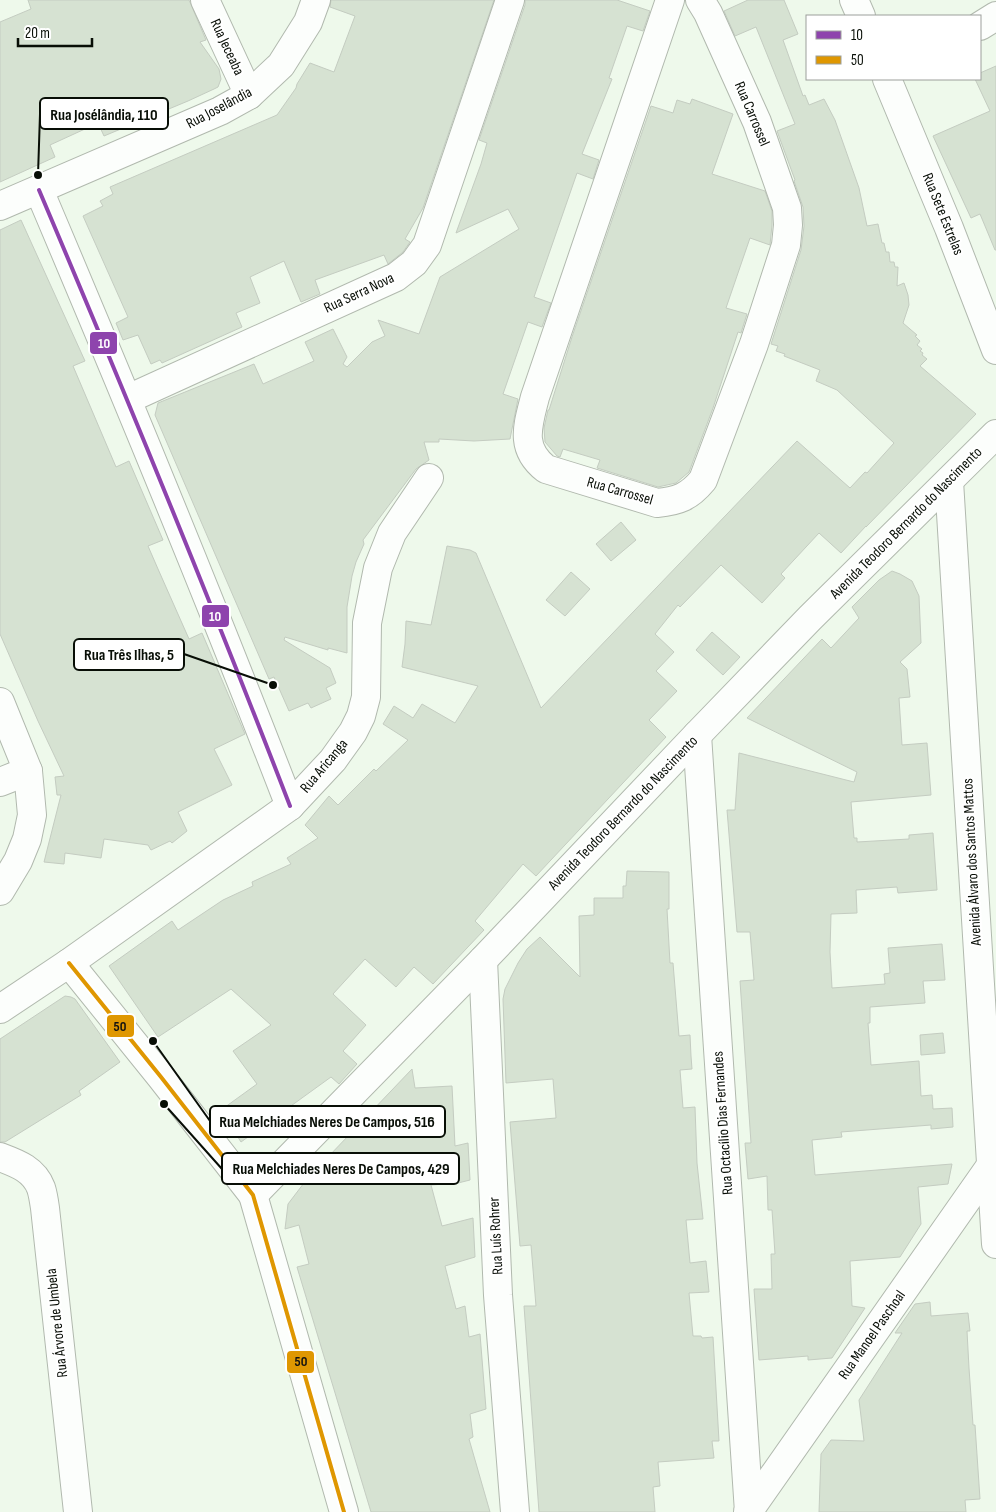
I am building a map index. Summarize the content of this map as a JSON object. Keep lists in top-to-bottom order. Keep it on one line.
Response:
{"streets":{"street":["Rua Jeceaba","Rua Joselândia","Rua Carrossel","Rua Sete Estrelas","Rua Serra Nova","Avenida Teodoro Bernardo do Nascimento","Rua Aricanga","Avenida Álvaro dos Santos Mattos","Rua Octacílio Dias Fernandes","Rua Luís Rohrer","Rua Árvore de Umbela","Rua Manoel Paschoal"]},"crossings":[["Rua Jeceaba","Rua Joselândia"],["Avenida Teodoro Bernardo do Nascimento","Avenida Álvaro dos Santos Mattos"],["Avenida Teodoro Bernardo do Nascimento","Rua Octacílio Dias Fernandes"],["Avenida Teodoro Bernardo do Nascimento","Rua Luís Rohrer"],["Avenida Álvaro dos Santos Mattos","Rua Manoel Paschoal"],["Rua Octacílio Dias Fernandes","Rua Manoel Paschoal"]],"places":["Rua Josélândia, 110","Rua Três Ilhas, 5","Rua Melchiades Neres De Campos, 516","Rua Melchiades Neres De Campos, 429"],"lines":["transit line 10","transit line 50"],"legend":["10","50"],"scale_bar":"20 m"}
